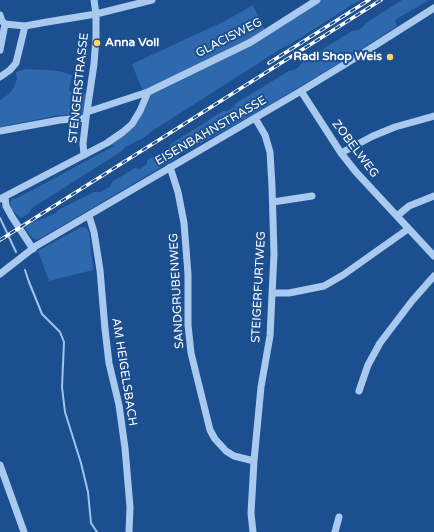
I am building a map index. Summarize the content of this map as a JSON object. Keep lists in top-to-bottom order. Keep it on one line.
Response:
{"streets":{"street":["GLACISWEG","STENGERSTRASSE","EISENBAHNSTRASSE","ZOBELWEG","STEIGERFURTWEG","SANDGRUBENWEG","AM HEIGELSBACH"]},"crossings":[["GLACISWEG","STENGERSTRASSE"],["EISENBAHNSTRASSE","ZOBELWEG"],["EISENBAHNSTRASSE","STEIGERFURTWEG"],["EISENBAHNSTRASSE","SANDGRUBENWEG"],["EISENBAHNSTRASSE","AM HEIGELSBACH"],["STEIGERFURTWEG","SANDGRUBENWEG"]],"places":["Anna Voll","Radl Shop Weis"]}
